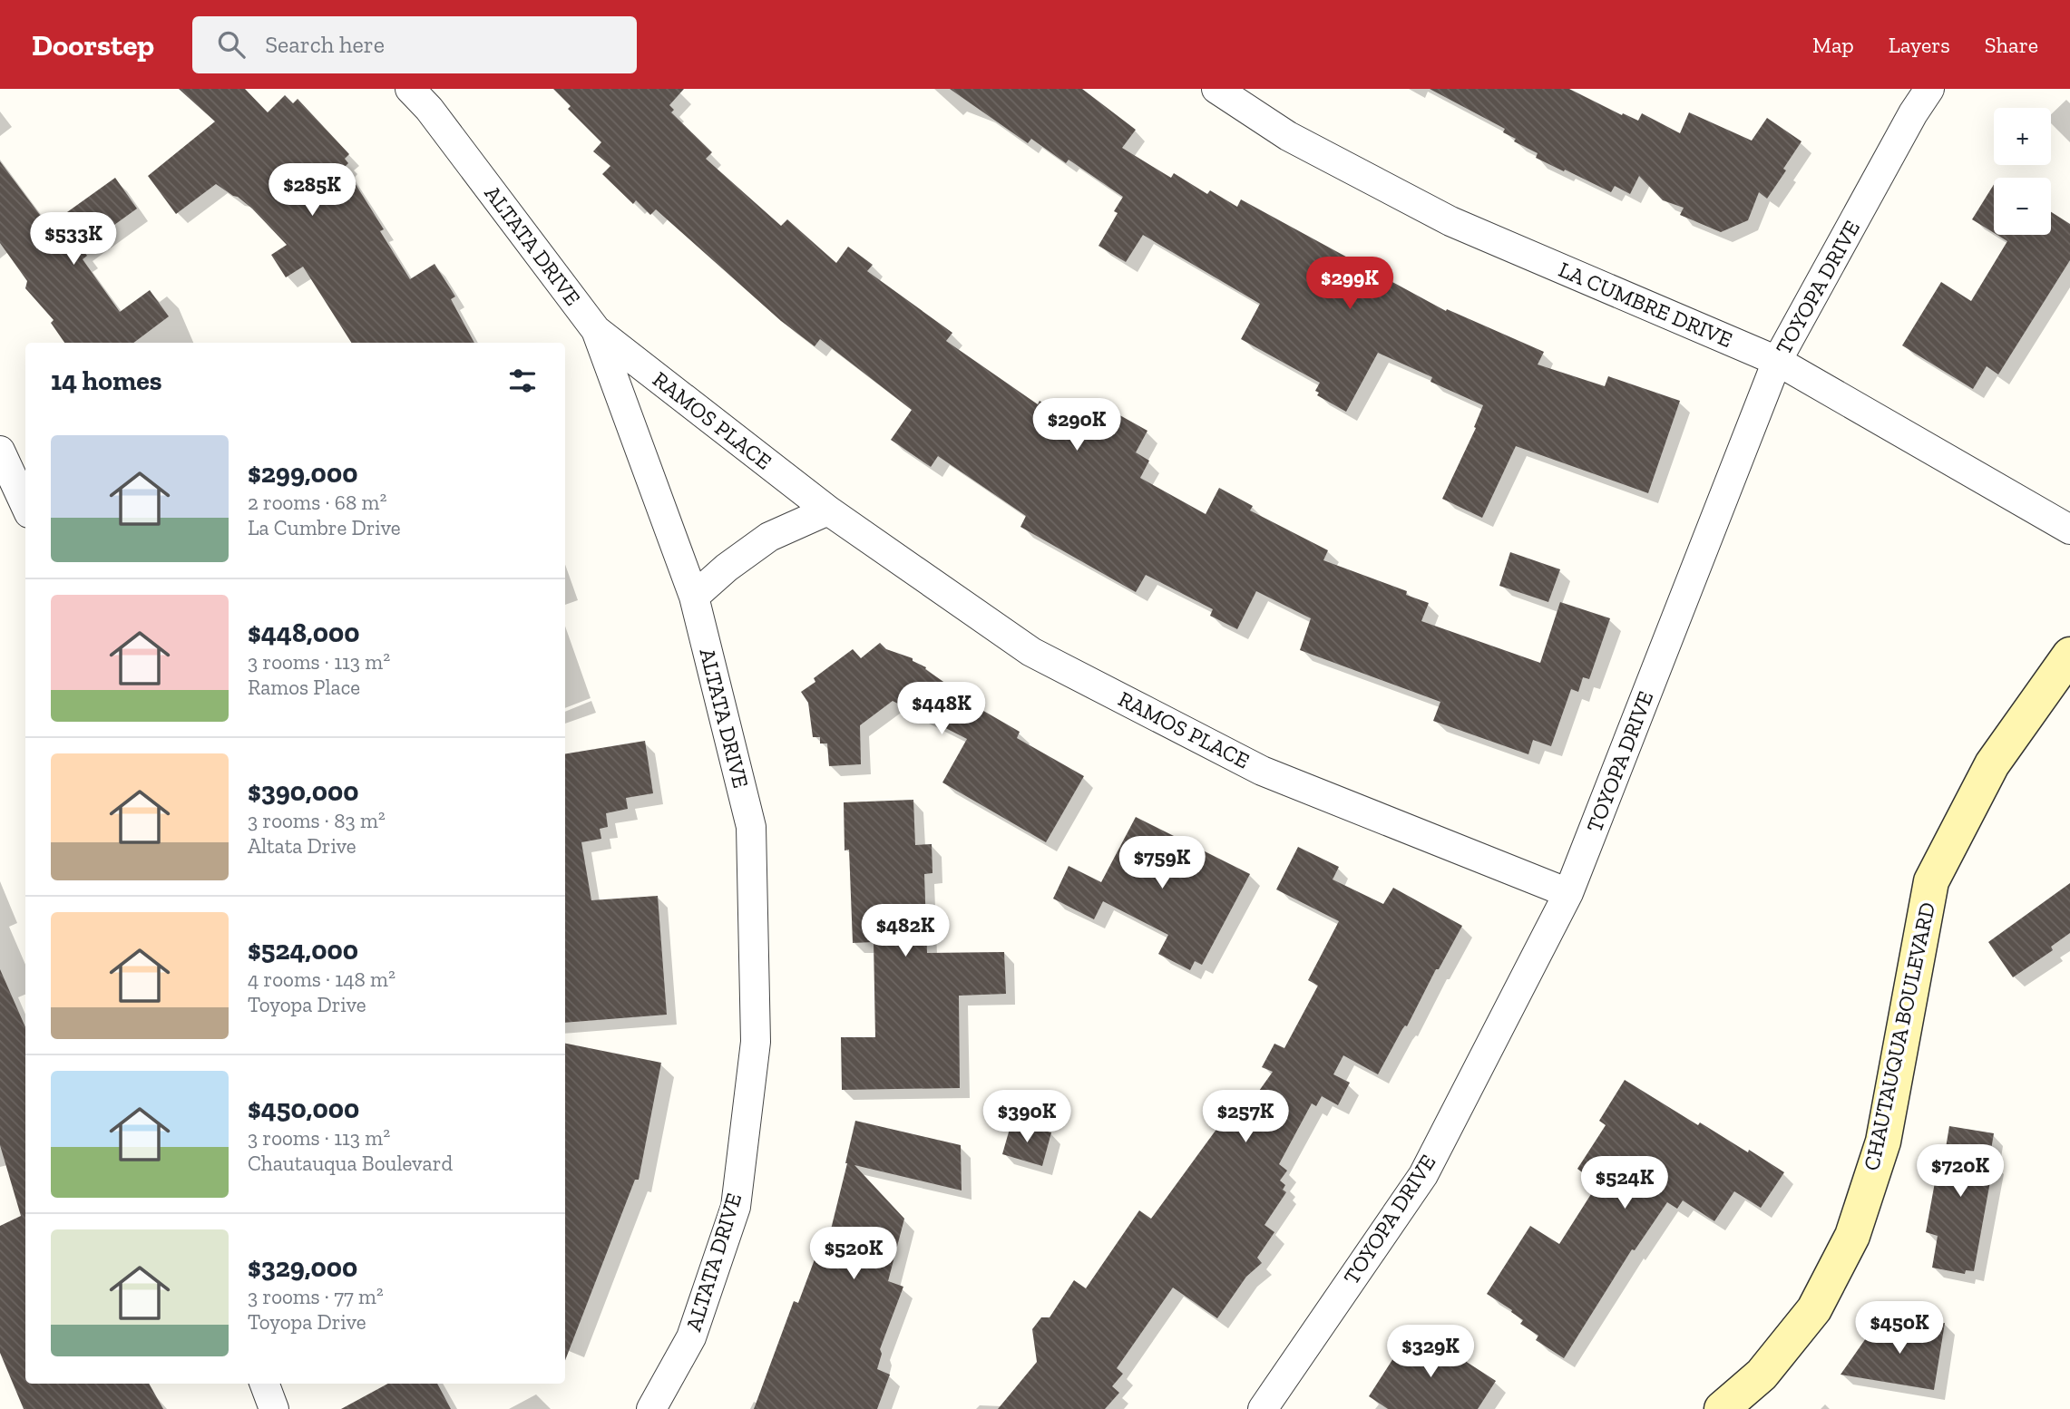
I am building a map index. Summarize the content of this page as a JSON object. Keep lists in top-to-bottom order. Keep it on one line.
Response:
{"streets":{"street":["ALTATA DRIVE","TOYOPA DRIVE","LA CUMBRE DRIVE","RAMOS PLACE","CHAUTAUQUA BOULEVARD"]},"crossings":[["ALTATA DRIVE","RAMOS PLACE"],["TOYOPA DRIVE","LA CUMBRE DRIVE"],["TOYOPA DRIVE","RAMOS PLACE"]],"page":{"header":"Doorstep","search":"Search here","nav":["Map","Layers","Share"],"map_buttons":["+","−"],"price":["$285K","$533K","$299K","$290K","$448K","$759K","$482K","$390K","$257K","$720K","$524K","$520K","$450K","$329K"],"heading":"14 homes","list":[{"name":"$299,000","note":"2 rooms · 68 m² · La Cumbre Drive"},{"name":"$448,000","note":"3 rooms · 113 m² · Ramos Place"},{"name":"$390,000","note":"3 rooms · 83 m² · Altata Drive"},{"name":"$524,000","note":"4 rooms · 148 m² · Toyopa Drive"},{"name":"$450,000","note":"3 rooms · 113 m² · Chautauqua Boulevard"},{"name":"$329,000","note":"3 rooms · 77 m² · Toyopa Drive"}]}}
